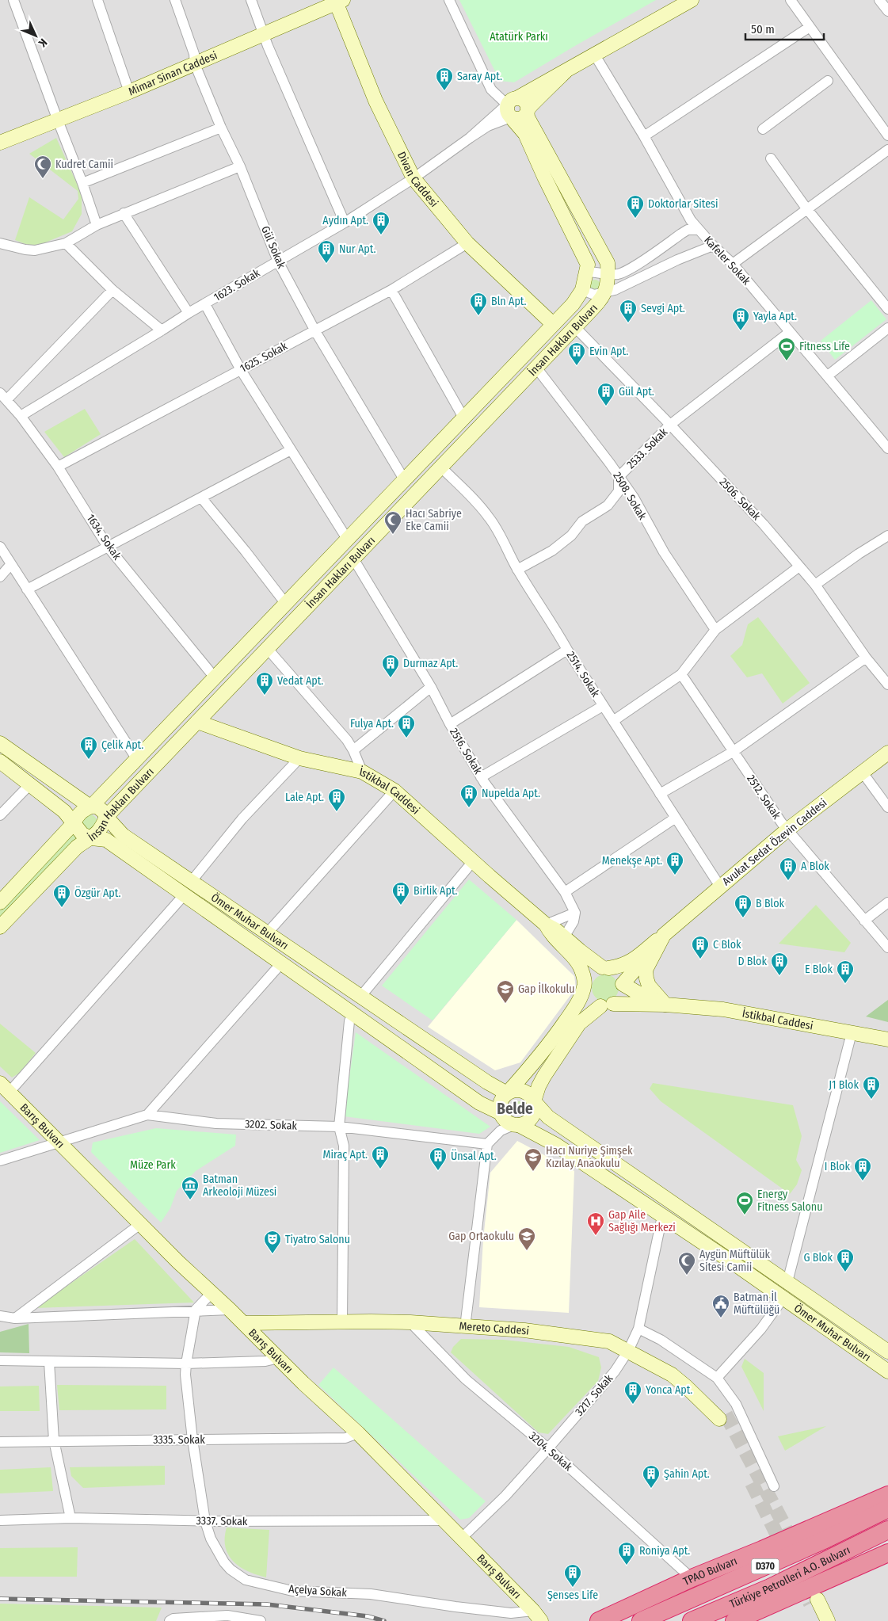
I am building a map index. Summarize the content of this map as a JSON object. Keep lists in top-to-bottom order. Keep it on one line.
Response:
{"streets":{"highway":["D370","TPAO Bulvarı","Türkiye Petrolleri A.O. Bulvarı"],"main road":["Mimar Sinan Caddesi","Divan Caddesi","İnsan Hakları Bulvarı","İstikbal Caddesi","Avukat Sedat Özevin Caddesi","Ömer Muhar Bulvarı","Barış Bulvarı","Mereto Caddesi"],"street":["Gül Sokak","Kafeler Sokak","1623. Sokak","1625. Sokak","2533. Sokak","2508. Sokak","2506. Sokak","1634. Sokak","2514. Sokak","2516. Sokak","2512. Sokak","3202. Sokak","3217. Sokak","3335. Sokak","3204. Sokak","3337. Sokak","Açelya Sokak"]},"crossings":[["Mimar Sinan Caddesi","Divan Caddesi"],["Mimar Sinan Caddesi","Gül Sokak"],["Divan Caddesi","1623. Sokak"],["Divan Caddesi","İnsan Hakları Bulvarı"],["Divan Caddesi","1625. Sokak"],["Gül Sokak","1623. Sokak"],["Gül Sokak","İnsan Hakları Bulvarı"],["Gül Sokak","1625. Sokak"],["Kafeler Sokak","2533. Sokak"],["1623. Sokak","İnsan Hakları Bulvarı"],["1623. Sokak","1634. Sokak"],["İnsan Hakları Bulvarı","2508. Sokak"],["İnsan Hakları Bulvarı","2506. Sokak"],["İnsan Hakları Bulvarı","1634. Sokak"],["İnsan Hakları Bulvarı","2514. Sokak"],["İnsan Hakları Bulvarı","2516. Sokak"],["İnsan Hakları Bulvarı","İstikbal Caddesi"],["İnsan Hakları Bulvarı","Ömer Muhar Bulvarı"],["1625. Sokak","1634. Sokak"],["2533. Sokak","2508. Sokak"],["2533. Sokak","2506. Sokak"],["2533. Sokak","2514. Sokak"],["2514. Sokak","Avukat Sedat Özevin Caddesi"],["2512. Sokak","Avukat Sedat Özevin Caddesi"],["Ömer Muhar Bulvarı","3217. Sokak"],["3202. Sokak","Barış Bulvarı"],["Barış Bulvarı","Mereto Caddesi"],["Barış Bulvarı","3217. Sokak"],["Barış Bulvarı","3335. Sokak"],["Barış Bulvarı","3337. Sokak"],["Barış Bulvarı","Açelya Sokak"],["Mereto Caddesi","3217. Sokak"],["Mereto Caddesi","3204. Sokak"],["3217. Sokak","3204. Sokak"],["3335. Sokak","Açelya Sokak"],["3204. Sokak","TPAO Bulvarı"],["3337. Sokak","Açelya Sokak"]],"districts":["Belde"],"parks":["Atatürk Parkı","Müze Park"],"places":{"building":["Saray Apt.","Doktorlar Sitesi","Aydın Apt.","Nur Apt.","Bln Apt.","Sevgi Apt.","Yayla Apt.","Evin Apt.","Gül Apt.","Durmaz Apt.","Vedat Apt.","Fulya Apt.","Çelik Apt.","Nupelda Apt.","Lale Apt.","Menekşe Apt.","A Blok","Birlik Apt.","Özgür Apt.","B Blok","C Blok","D Blok","E Blok","J1 Blok","Miraç Apt.","Ünsal Apt.","I Blok","G Blok","Yonca Apt.","Şahin Apt.","Roniya Apt.","Şenses Life"],"mosque":["Kudret Camii","Hacı Sabriye Eke Camii","Aygün Müftülük Sitesi Camii"],"sports":["Fitness Life","Energy Fitness Salonu"],"school or university":["Gap İlkokulu","Hacı Nuriye Şimşek Kızılay Anaokulu","Gap Ortaokulu"],"museum":["Batman Arkeoloji Müzesi"],"hospital":["Gap Aile Sağlığı Merkezi"],"theatre":["Tiyatro Salonu"],"public building":["Batman İl Müftülüğü"]},"scale_bar":"50 m","north":"bottom right"}
